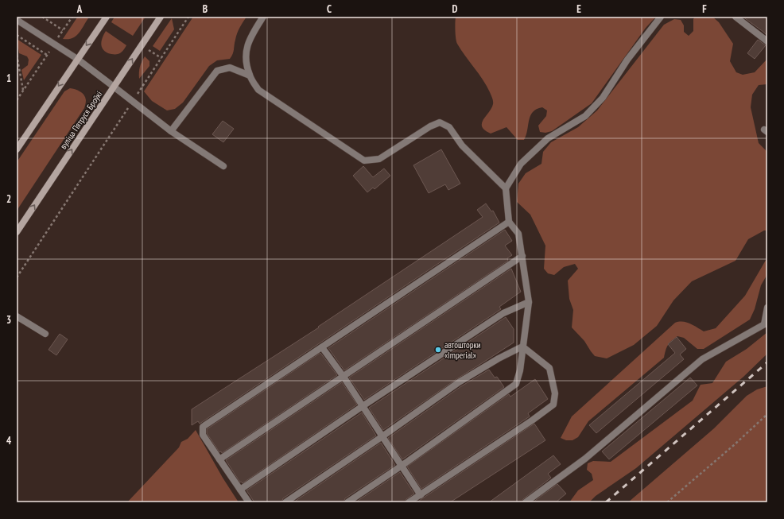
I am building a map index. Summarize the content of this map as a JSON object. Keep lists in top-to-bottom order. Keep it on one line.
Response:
{"streets":{"main road":["вуліца Пятруся Броўкі"]},"places":["автошторки «Imperial»"],"grid":{"columns":["A","B","C","D","E","F"],"rows":["1","2","3","4"]}}
